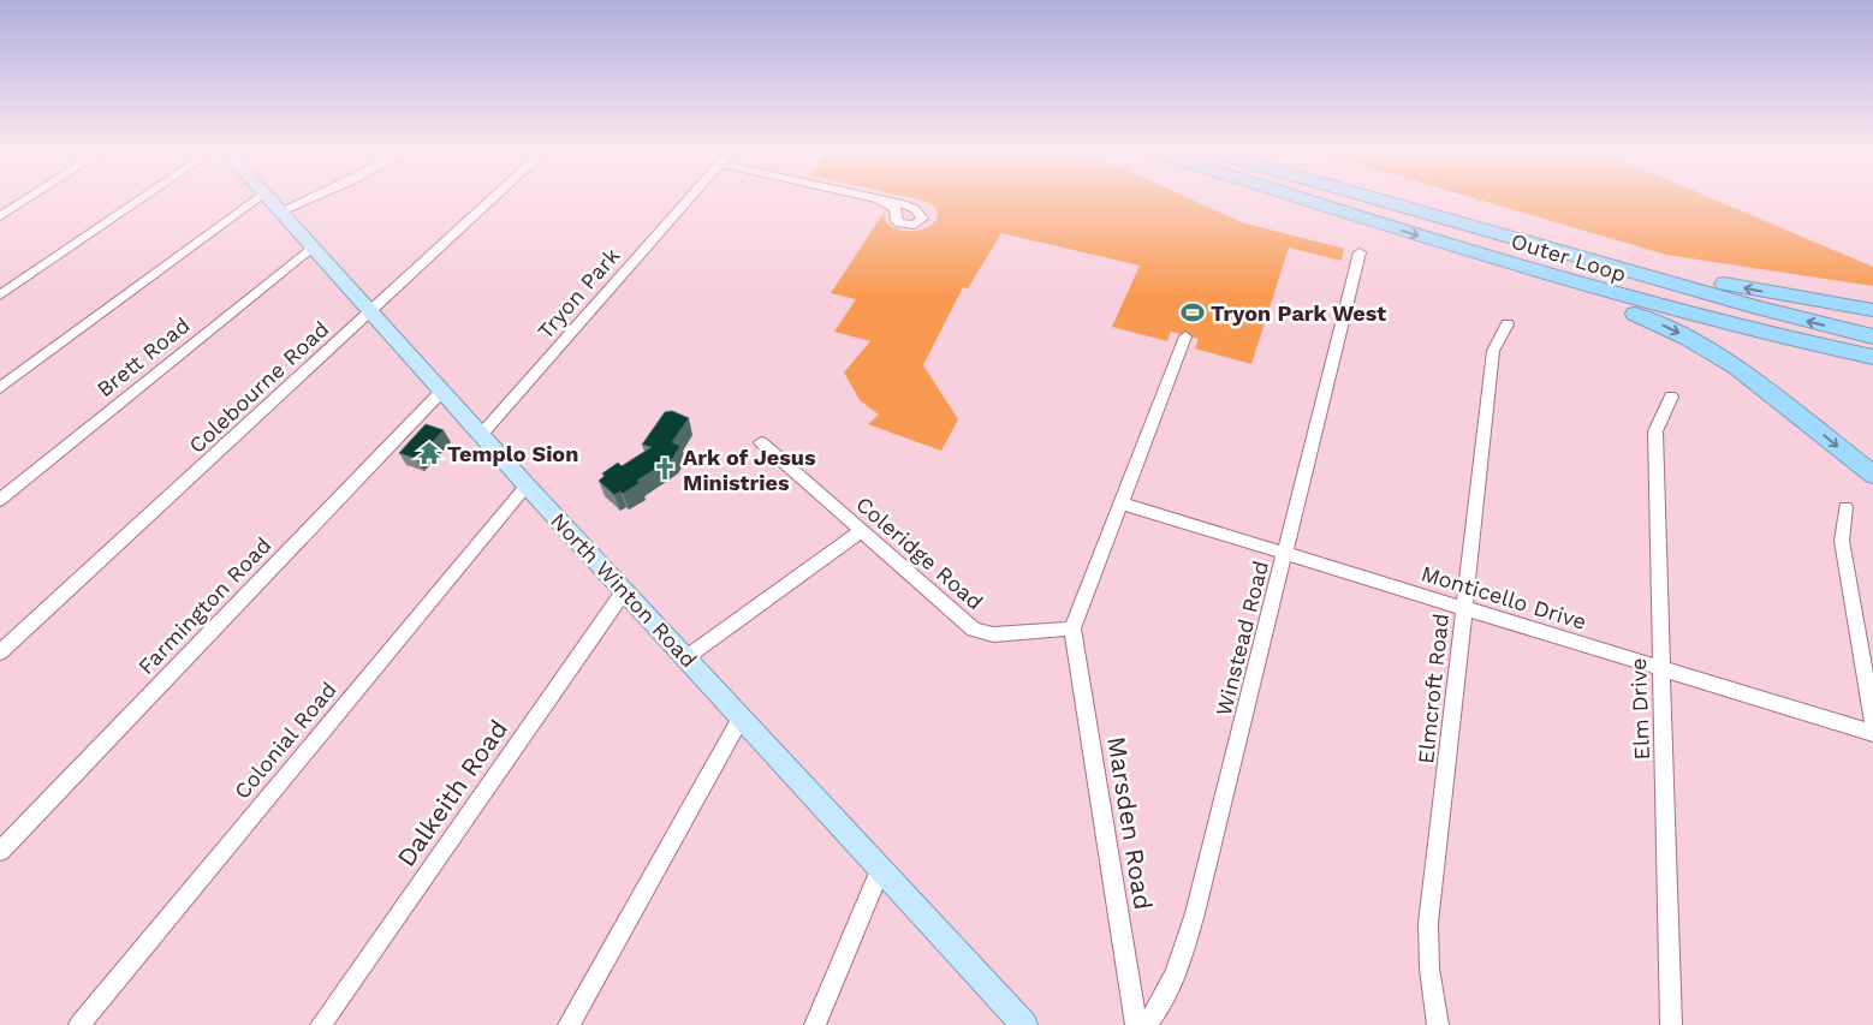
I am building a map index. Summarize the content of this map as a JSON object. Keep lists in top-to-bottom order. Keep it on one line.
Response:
{"streets":{"highway":["Outer Loop"],"main road":["North Winton Road"],"street":["Tryon Park","Brett Road","Colebourne Road","Coleridge Road","Monticello Drive","Farmington Road","Winstead Road","Elmcroft Road","Elm Drive","Colonial Road","Dalkeith Road","Marsden Road"]},"crossings":[["Tryon Park","North Winton Road"],["Brett Road","North Winton Road"],["Colebourne Road","North Winton Road"],["Coleridge Road","Marsden Road"],["North Winton Road","Farmington Road"],["North Winton Road","Colonial Road"],["North Winton Road","Dalkeith Road"],["Monticello Drive","Winstead Road"],["Monticello Drive","Elmcroft Road"],["Monticello Drive","Elm Drive"]],"places":{"sports":["Tryon Park West"],"temple":["Templo Sion"],"church":["Ark of Jesus Ministries"]}}
